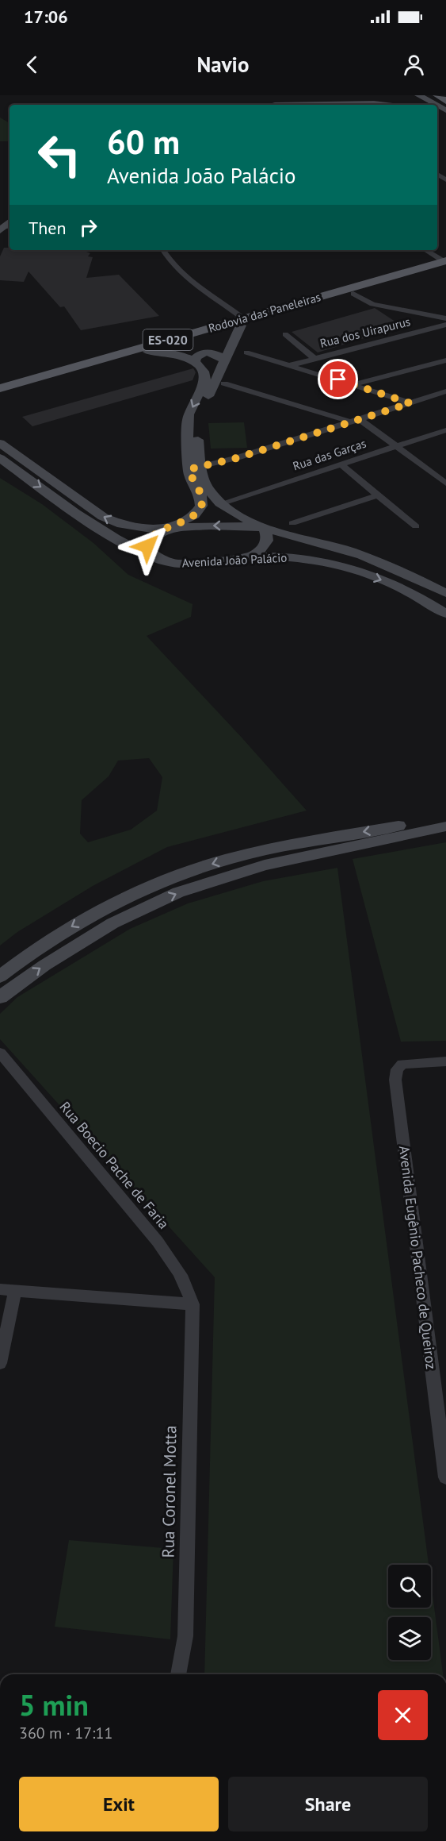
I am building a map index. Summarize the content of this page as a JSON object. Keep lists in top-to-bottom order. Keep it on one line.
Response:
{"streets":{"main road":["Rodovia das Paneleiras","ES-020","Avenida João Palácio"],"street":["Rua dos Uirapurus","Rua das Garças","Rua Boecio Pache de Faria","Avenida Eugênio Pacheco de Queiroz","Rua Coronel Motta"]},"crossings":[["Rodovia das Paneleiras","Avenida João Palácio"],["Rua das Garças","Avenida João Palácio"],["Rua Boecio Pache de Faria","Rua Coronel Motta"]],"page":{"status":"17:06","header":"Navio","turn":["60 m","Avenida João Palácio"],"then":"Then","heading":["5 min","360 m · 17:11"],"buttons":["Exit","Share"]}}
